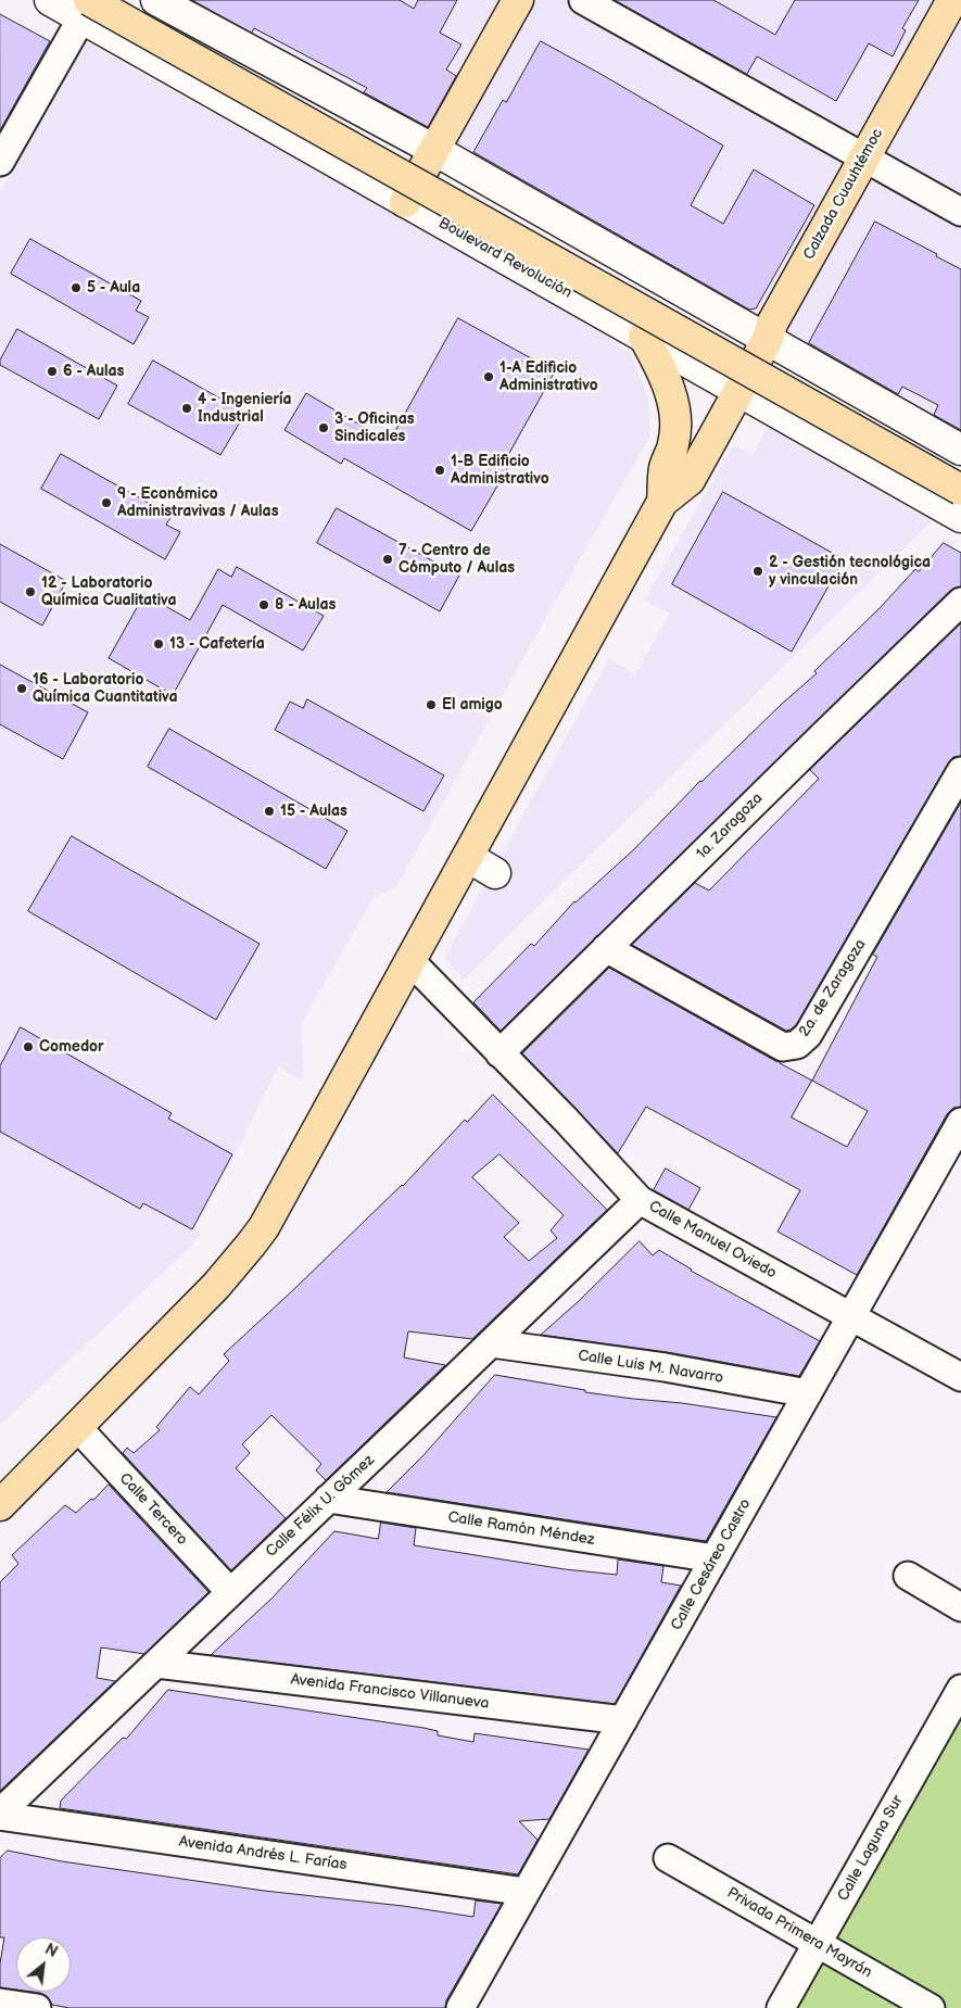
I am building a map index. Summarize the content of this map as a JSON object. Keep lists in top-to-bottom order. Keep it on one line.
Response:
{"streets":{"main road":["Calzada Cuauhtémoc","Boulevard Revolución"],"street":["1a. Zaragoza","2a. de Zaragoza","Calle Manuel Oviedo","Calle Luis M. Navarro","Calle Félix U. Gómez","Calle Tercero","Calle Ramón Méndez","Calle Cesáreo Castro","Avenida Francisco Villanueva","Calle Laguna Sur","Avenida Andrés L. Farías","Privada Primera Mayrán"]},"crossings":[["Calzada Cuauhtémoc","Boulevard Revolución"],["1a. Zaragoza","2a. de Zaragoza"],["1a. Zaragoza","Calle Manuel Oviedo"],["Calle Manuel Oviedo","Calle Félix U. Gómez"],["Calle Manuel Oviedo","Calle Cesáreo Castro"],["Calle Luis M. Navarro","Calle Félix U. Gómez"],["Calle Luis M. Navarro","Calle Cesáreo Castro"],["Calle Félix U. Gómez","Calle Tercero"],["Calle Félix U. Gómez","Calle Ramón Méndez"],["Calle Félix U. Gómez","Avenida Francisco Villanueva"],["Calle Félix U. Gómez","Avenida Andrés L. Farías"],["Calle Ramón Méndez","Calle Cesáreo Castro"],["Calle Cesáreo Castro","Avenida Francisco Villanueva"],["Calle Cesáreo Castro","Avenida Andrés L. Farías"],["Calle Laguna Sur","Privada Primera Mayrán"]],"places":["5 - Aula","6 - Aulas","1-A Edificio Administrativo","4 - Ingeniería Industrial","3 - Oficinas Sindicales","1-B Edificio Administrativo","9 - Económico Administravivas / Aulas","7 - Centro de Cómputo / Aulas","2 - Gestión tecnológica y vinculación","12 - Laboratorio Química Cualitativa","8 - Aulas","13 - Cafetería","16 - Laboratorio Química Cuantitativa","El amigo","15 - Aulas","Comedor"],"north":"top right"}
